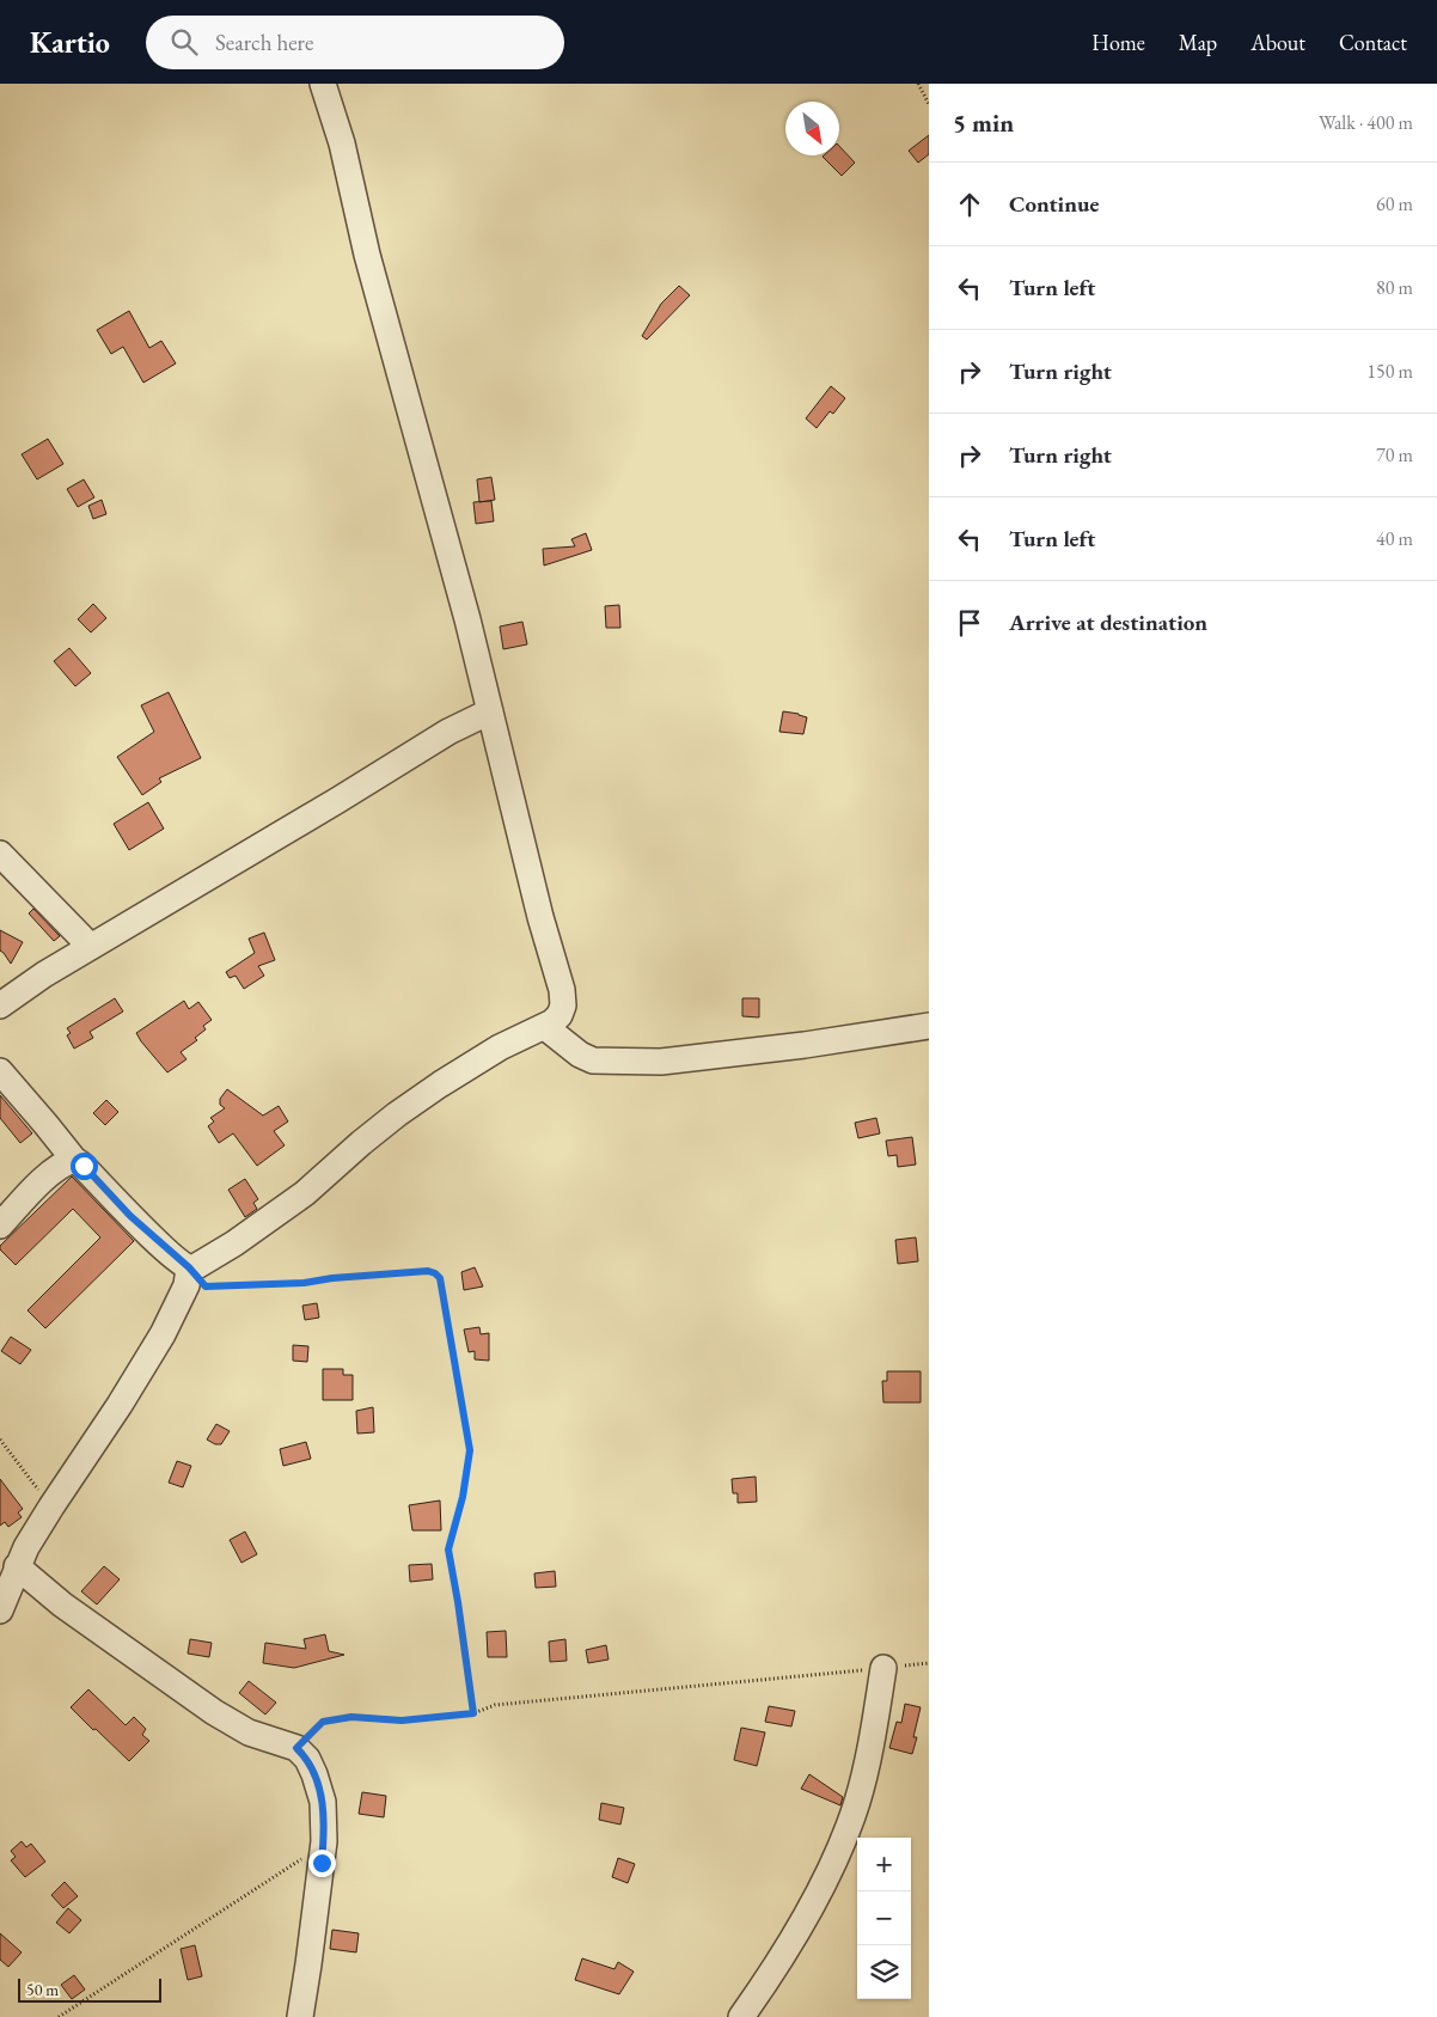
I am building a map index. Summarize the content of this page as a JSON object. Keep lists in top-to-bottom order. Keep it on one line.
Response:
{"scale_bar":"50 m","north":"bottom right","page":{"header":"Kartio","search":"Search here","nav":["Home","Map","About","Contact"],"heading":["5 min","Walk · 400 m"],"list":[["Continue","60 m"],["Turn left","80 m"],["Turn right","150 m"],["Turn right","70 m"],["Turn left","40 m"],"Arrive at destination"],"map_buttons":["+","−"],"scale":"50 m"}}
